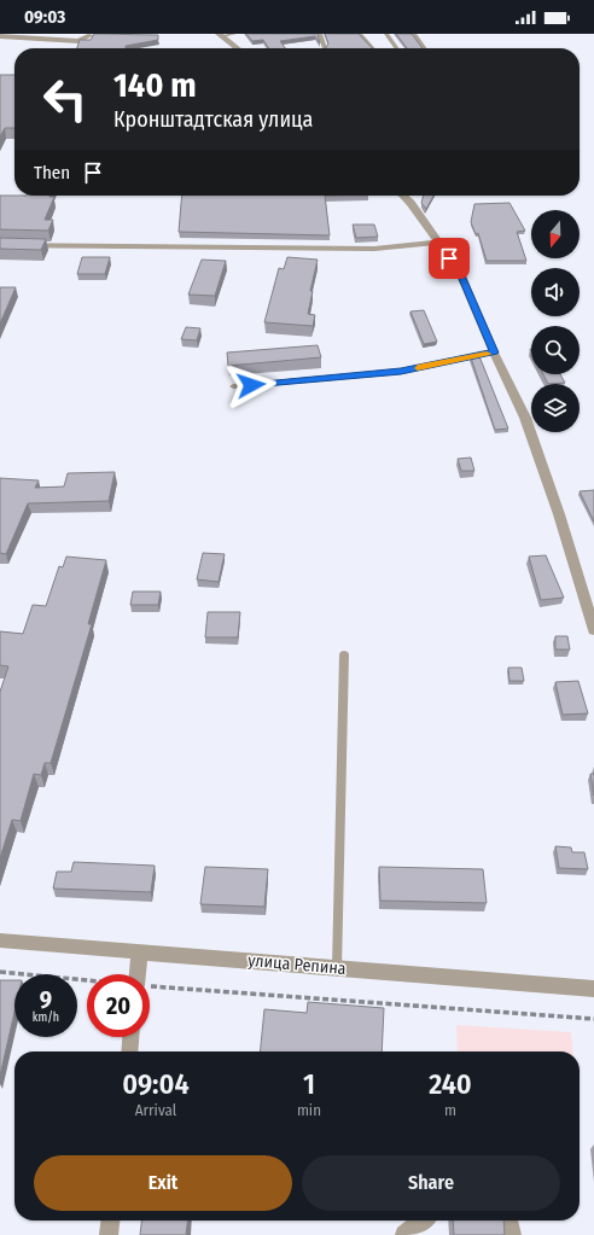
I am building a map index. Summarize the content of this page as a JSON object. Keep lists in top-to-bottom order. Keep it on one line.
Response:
{"streets":{"street":["улица Репина"]},"north":"bottom","page":{"status":"09:03","turn":["140 m","Кронштадтская улица"],"then":"Then","speed":"9 km/h","limit":"20","eta":["09:04","Arrival","1","min","240","m"],"buttons":["Exit","Share"]}}
